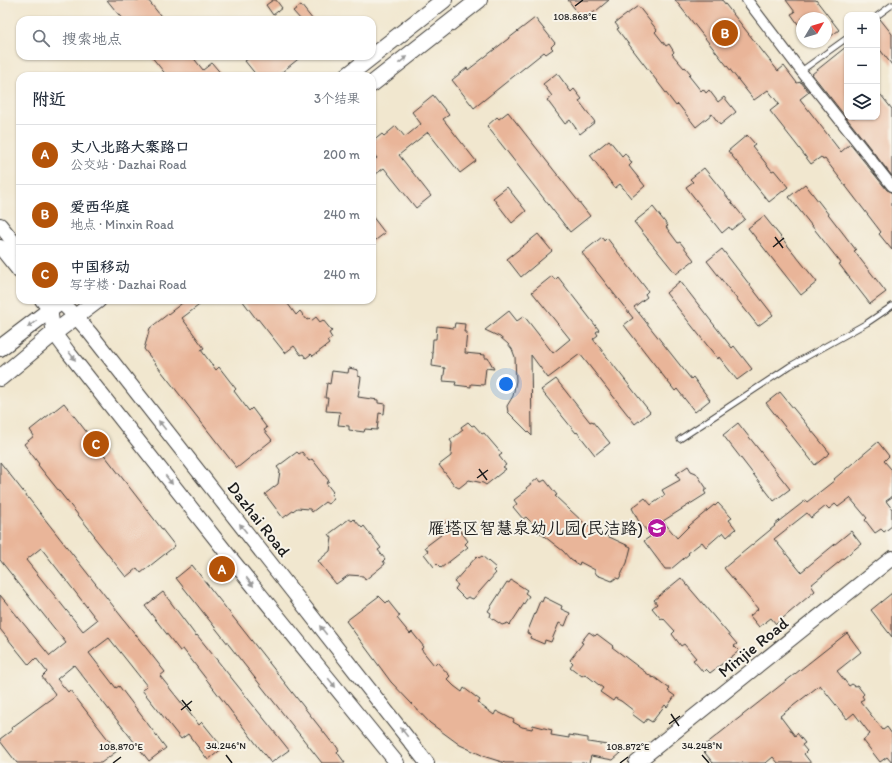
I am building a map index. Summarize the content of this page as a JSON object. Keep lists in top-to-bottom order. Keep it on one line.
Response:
{"streets":{"main road":["Dazhai Road","Minjie Road"]},"places":{"school or university":["雁塔区智慧泉幼儿园(民洁路)"]},"north":"top right","page":{"map_buttons":["+","−"],"search":"搜索地点","pins":["B","C","A"],"heading":["附近","3个结果"],"list":[{"mark":"A","name":"丈八北路大寨路口","note":"公交站 · Dazhai Road","value":"200 m"},{"mark":"B","name":"爱西华庭","note":"地点 · Minxin Road","value":"240 m"},{"mark":"C","name":"中国移动","note":"写字楼 · Dazhai Road","value":"240 m"}]},"coordinates":["108.868°E","34.246°N","34.248°N","108.870°E","108.872°E"]}
